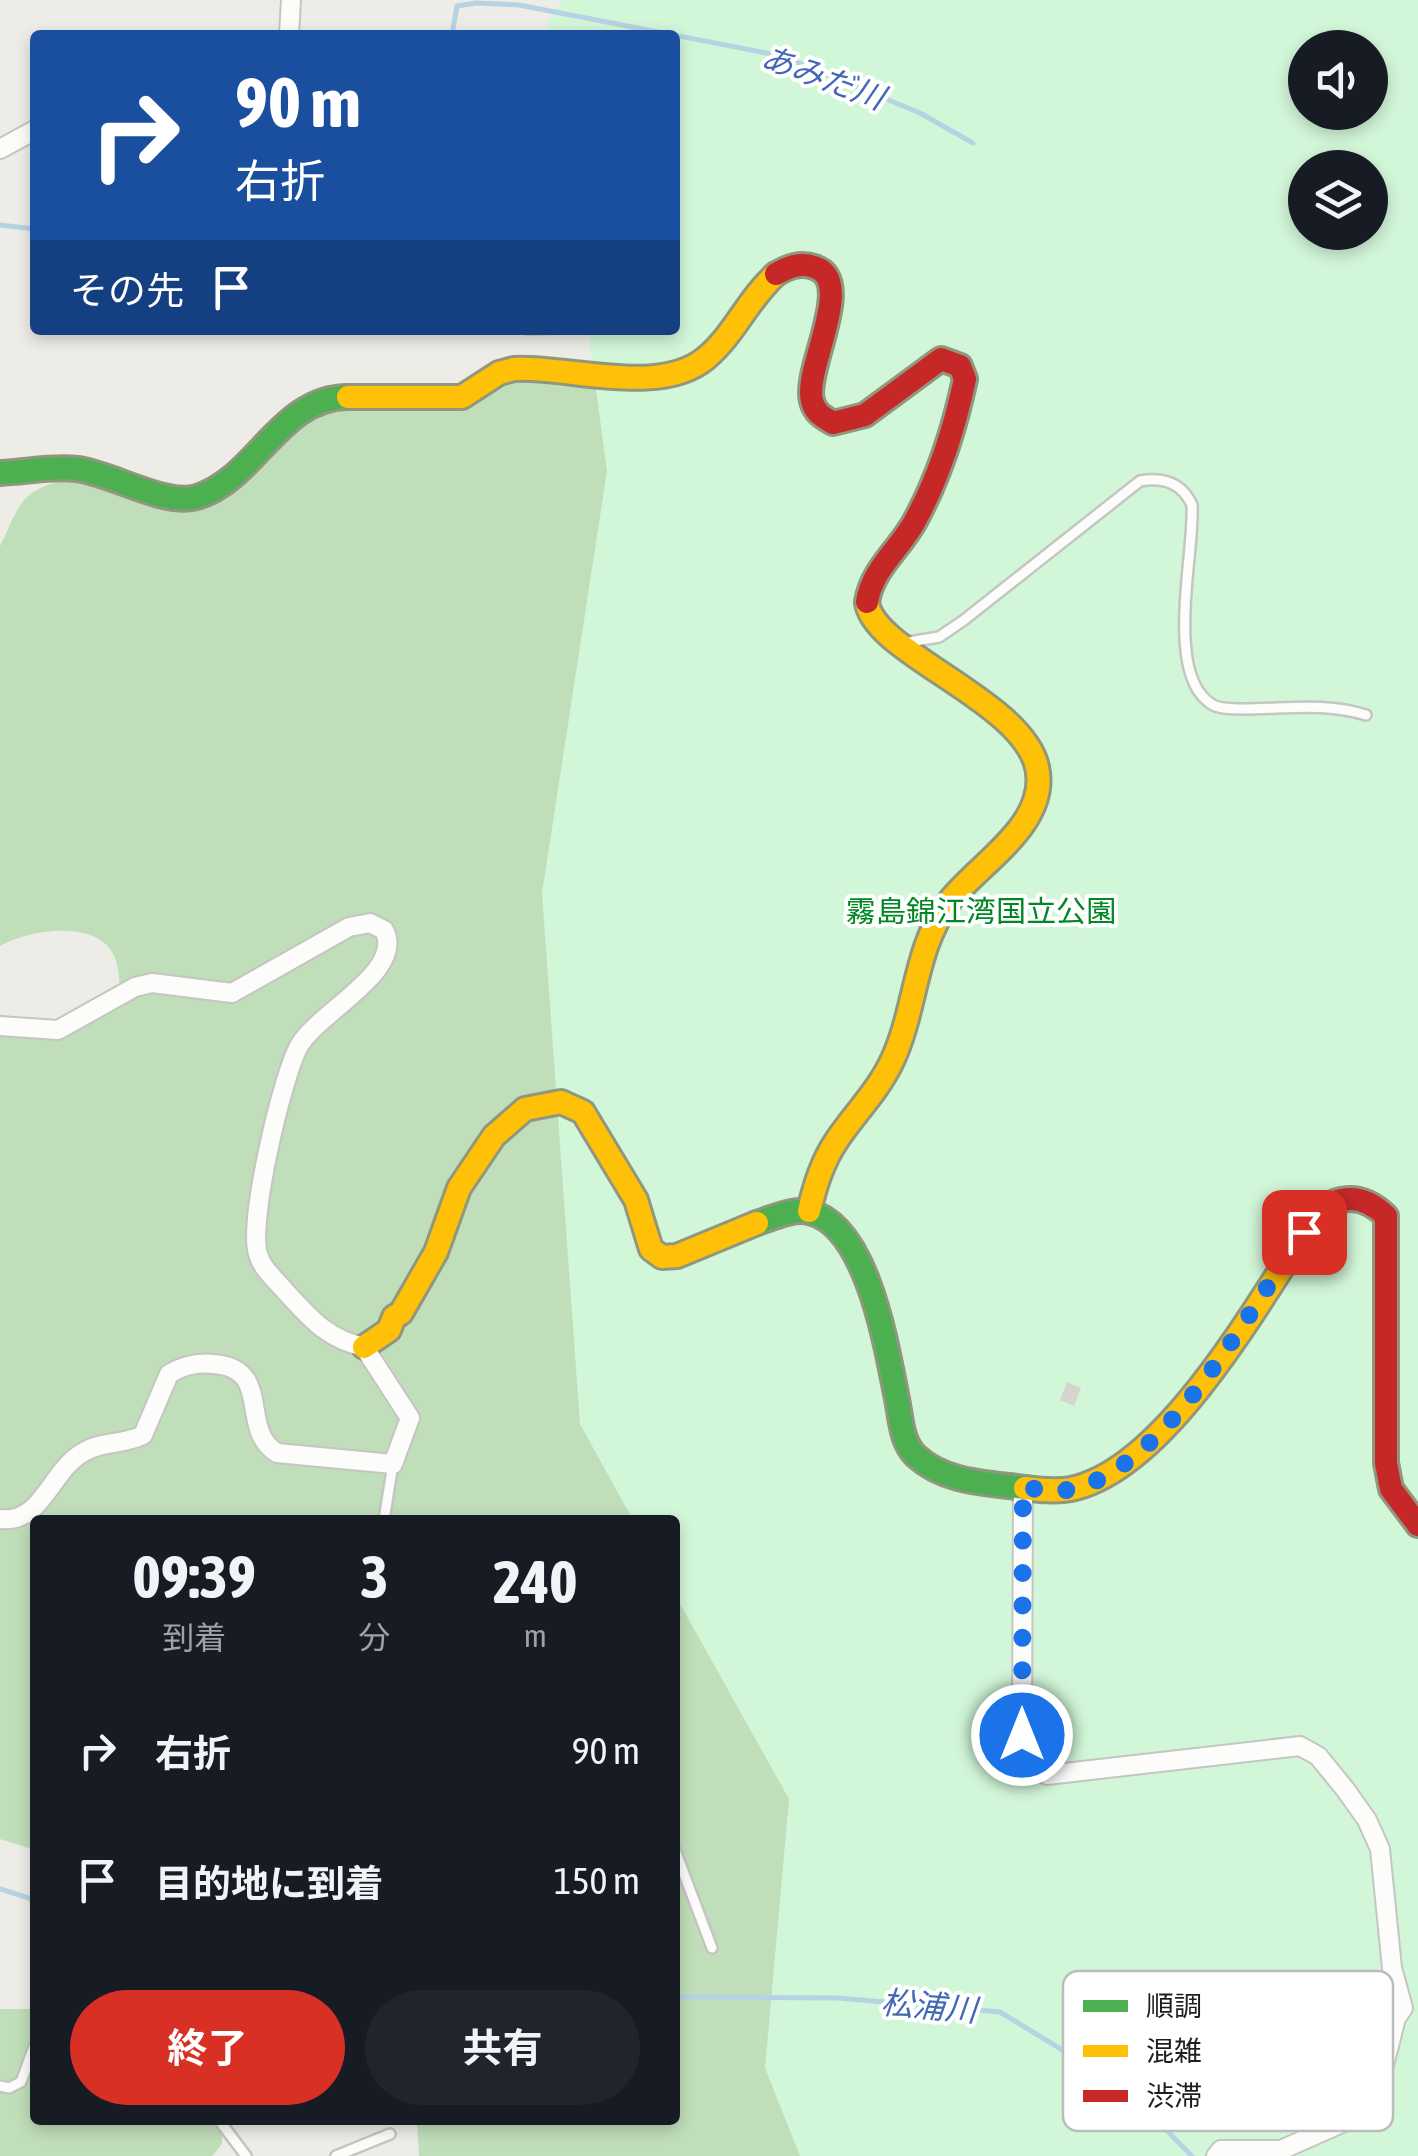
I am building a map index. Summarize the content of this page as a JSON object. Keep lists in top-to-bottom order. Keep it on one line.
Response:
{"water":["あみだ川","松浦川"],"parks":["霧島錦江湾国立公園"],"legend":["順調","混雑","渋滞"],"page":{"turn":["90 m","右折"],"then":"その先","eta":["09:39","到着","3","分","240","m"],"list":[{"name":"右折","value":"90 m"},{"name":"目的地に到着","value":"150 m"}],"buttons":["終了","共有"]}}
